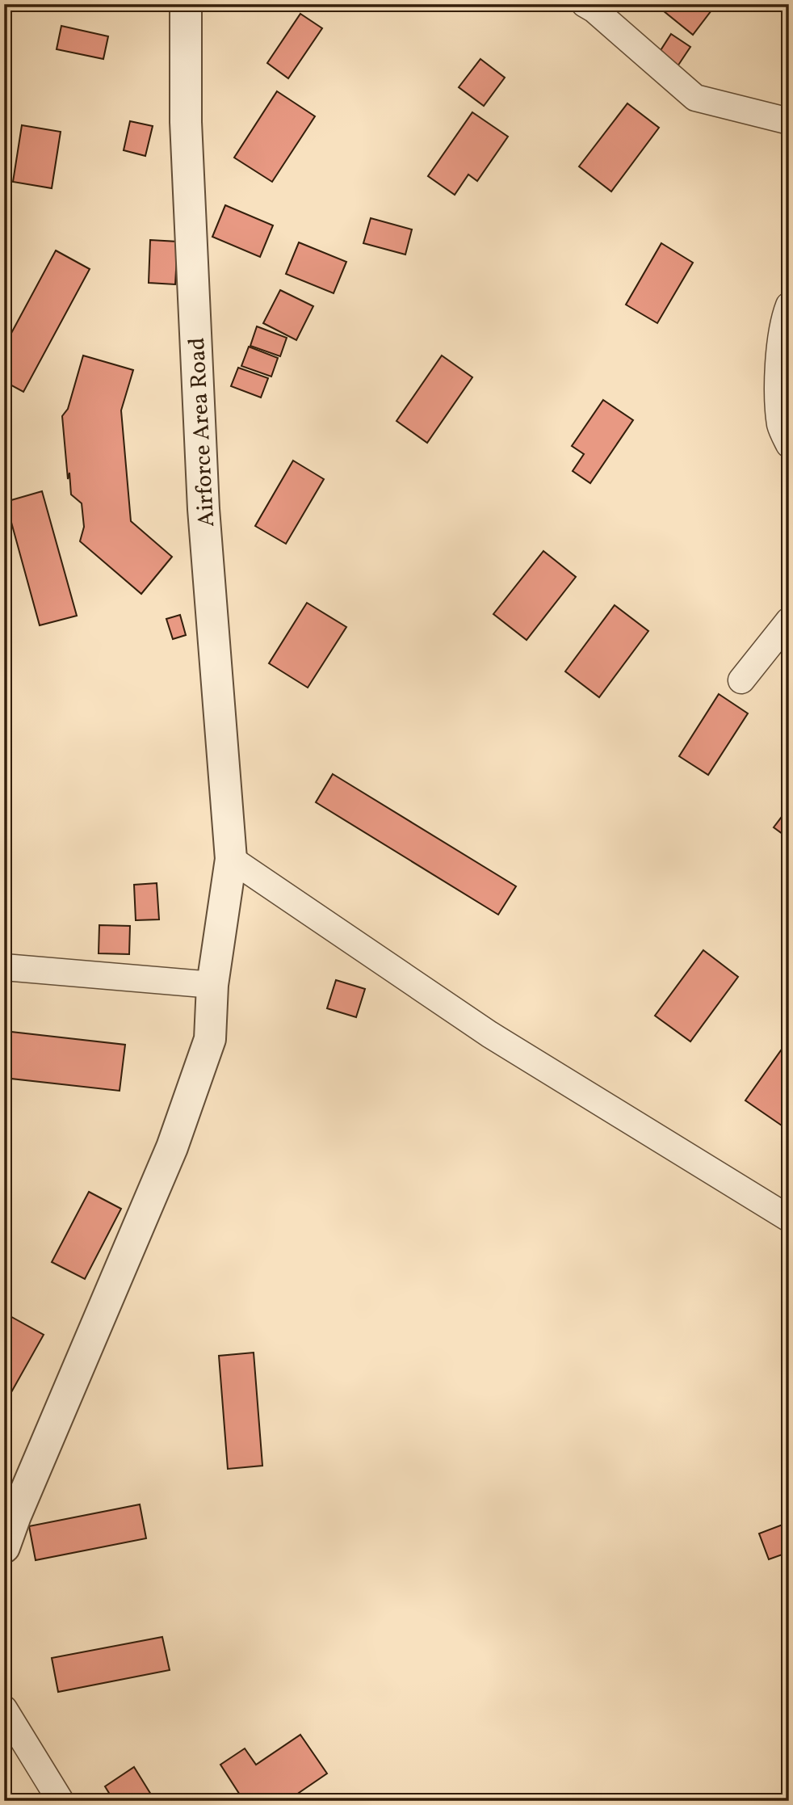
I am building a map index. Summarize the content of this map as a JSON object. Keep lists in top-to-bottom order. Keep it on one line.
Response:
{"streets":{"street":["Airforce Area Road"]}}
